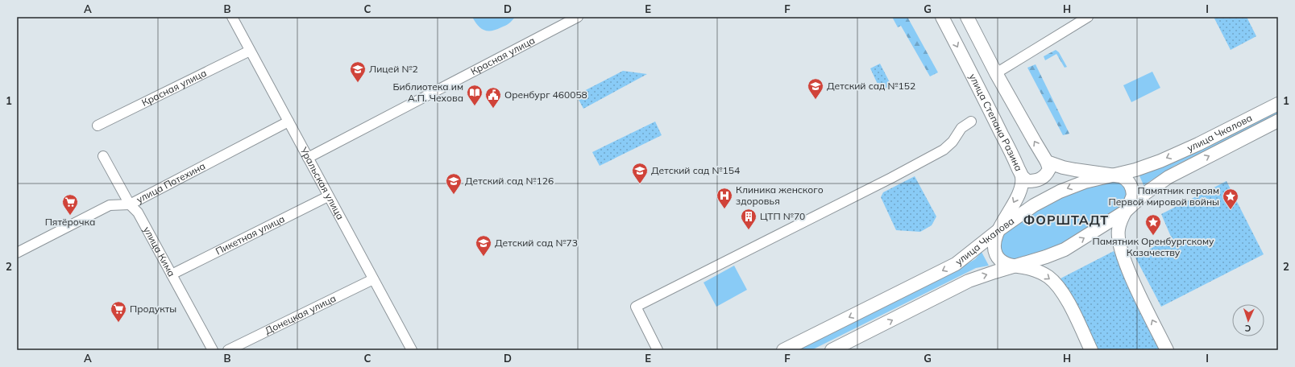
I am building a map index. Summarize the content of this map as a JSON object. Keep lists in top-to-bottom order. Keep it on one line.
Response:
{"streets":{"main road":["улица Степана Разина","улица Чкалова"],"street":["Красная улица","улица Потехина","Уральская улица","Пикетная улица","улица Кима","Донецкая улица"]},"crossings":[["Красная улица","Уральская улица"],["улица Степана Разина","улица Чкалова"],["улица Потехина","Уральская улица"],["улица Потехина","улица Кима"],["Уральская улица","Пикетная улица"],["Уральская улица","Донецкая улица"],["Пикетная улица","улица Кима"]],"districts":["ФОРШТАДТ"],"places":{"school or university":["Лицей №2","Детский сад №152","Детский сад №154","Детский сад №126","Детский сад №73"],"library":["Библиотека им А.П. Чехова"],"public building":["Оренбург 460058"],"hospital":["Клиника женского здоровья"],"place":["Памятник героям Первой мировой войны","Памятник Оренбургскому Казачеству"],"supermarket":["Пятёрочка","Продукты"],"building":["ЦТП №70"]},"north":"bottom","grid":{"columns":["A","B","C","D","E","F","G","H","I"],"rows":["1","2"]}}
